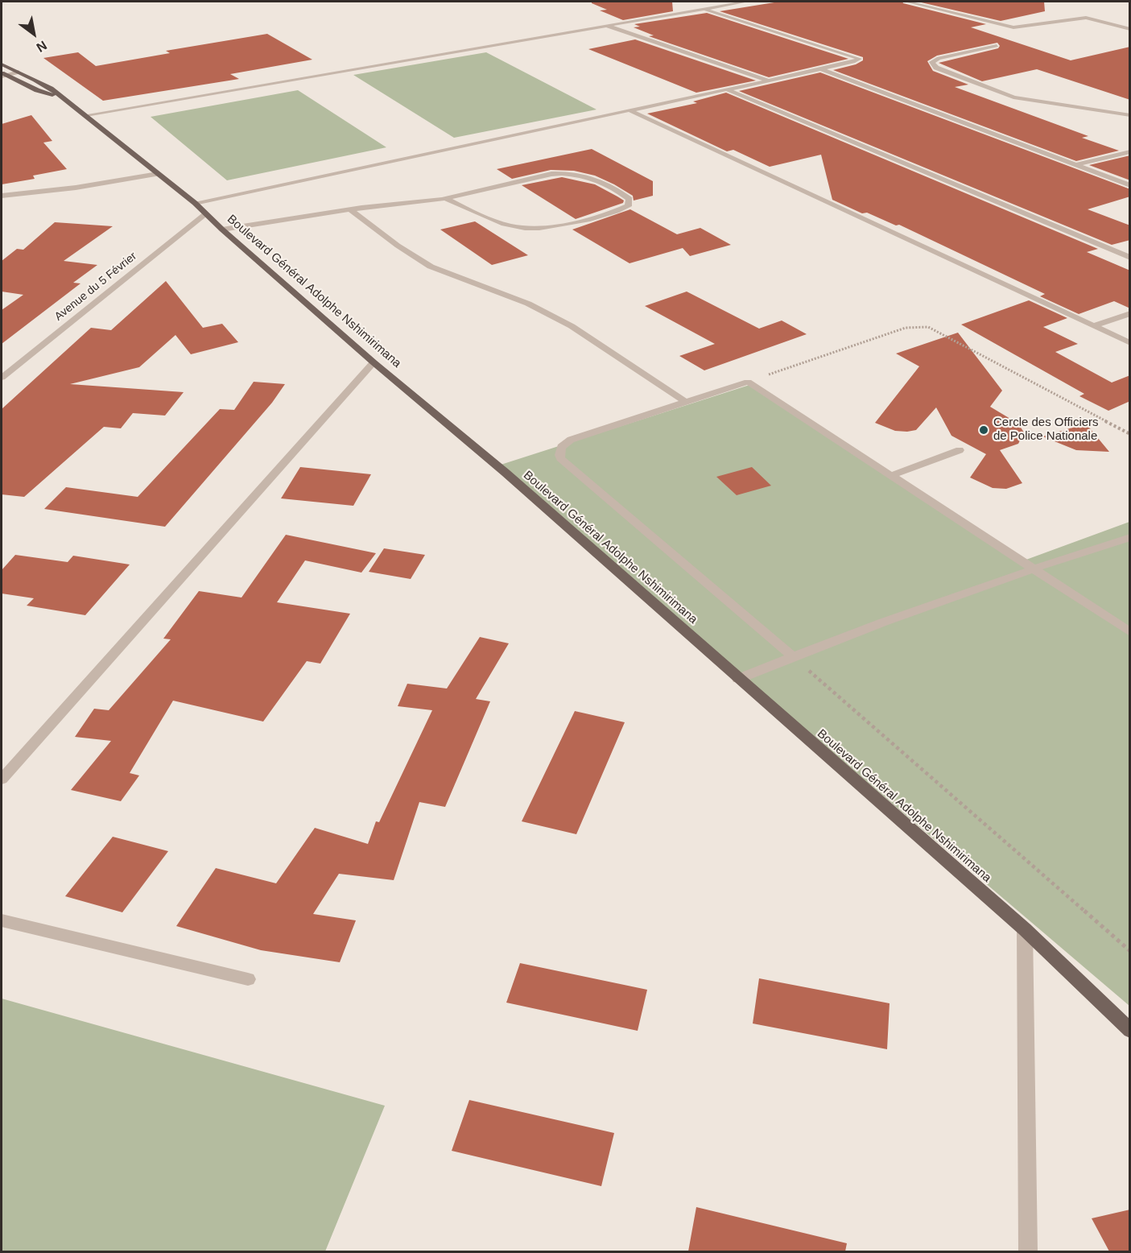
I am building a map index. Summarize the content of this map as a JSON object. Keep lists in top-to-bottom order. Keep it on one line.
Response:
{"streets":{"main road":["Boulevard Général Adolphe Nshimirimana"],"street":["Avenue du 5 Février"]},"crossings":[["Avenue du 5 Février","Boulevard Général Adolphe Nshimirimana"]],"places":["Cercle des Officiers de Police Nationale"],"north":"bottom right"}
